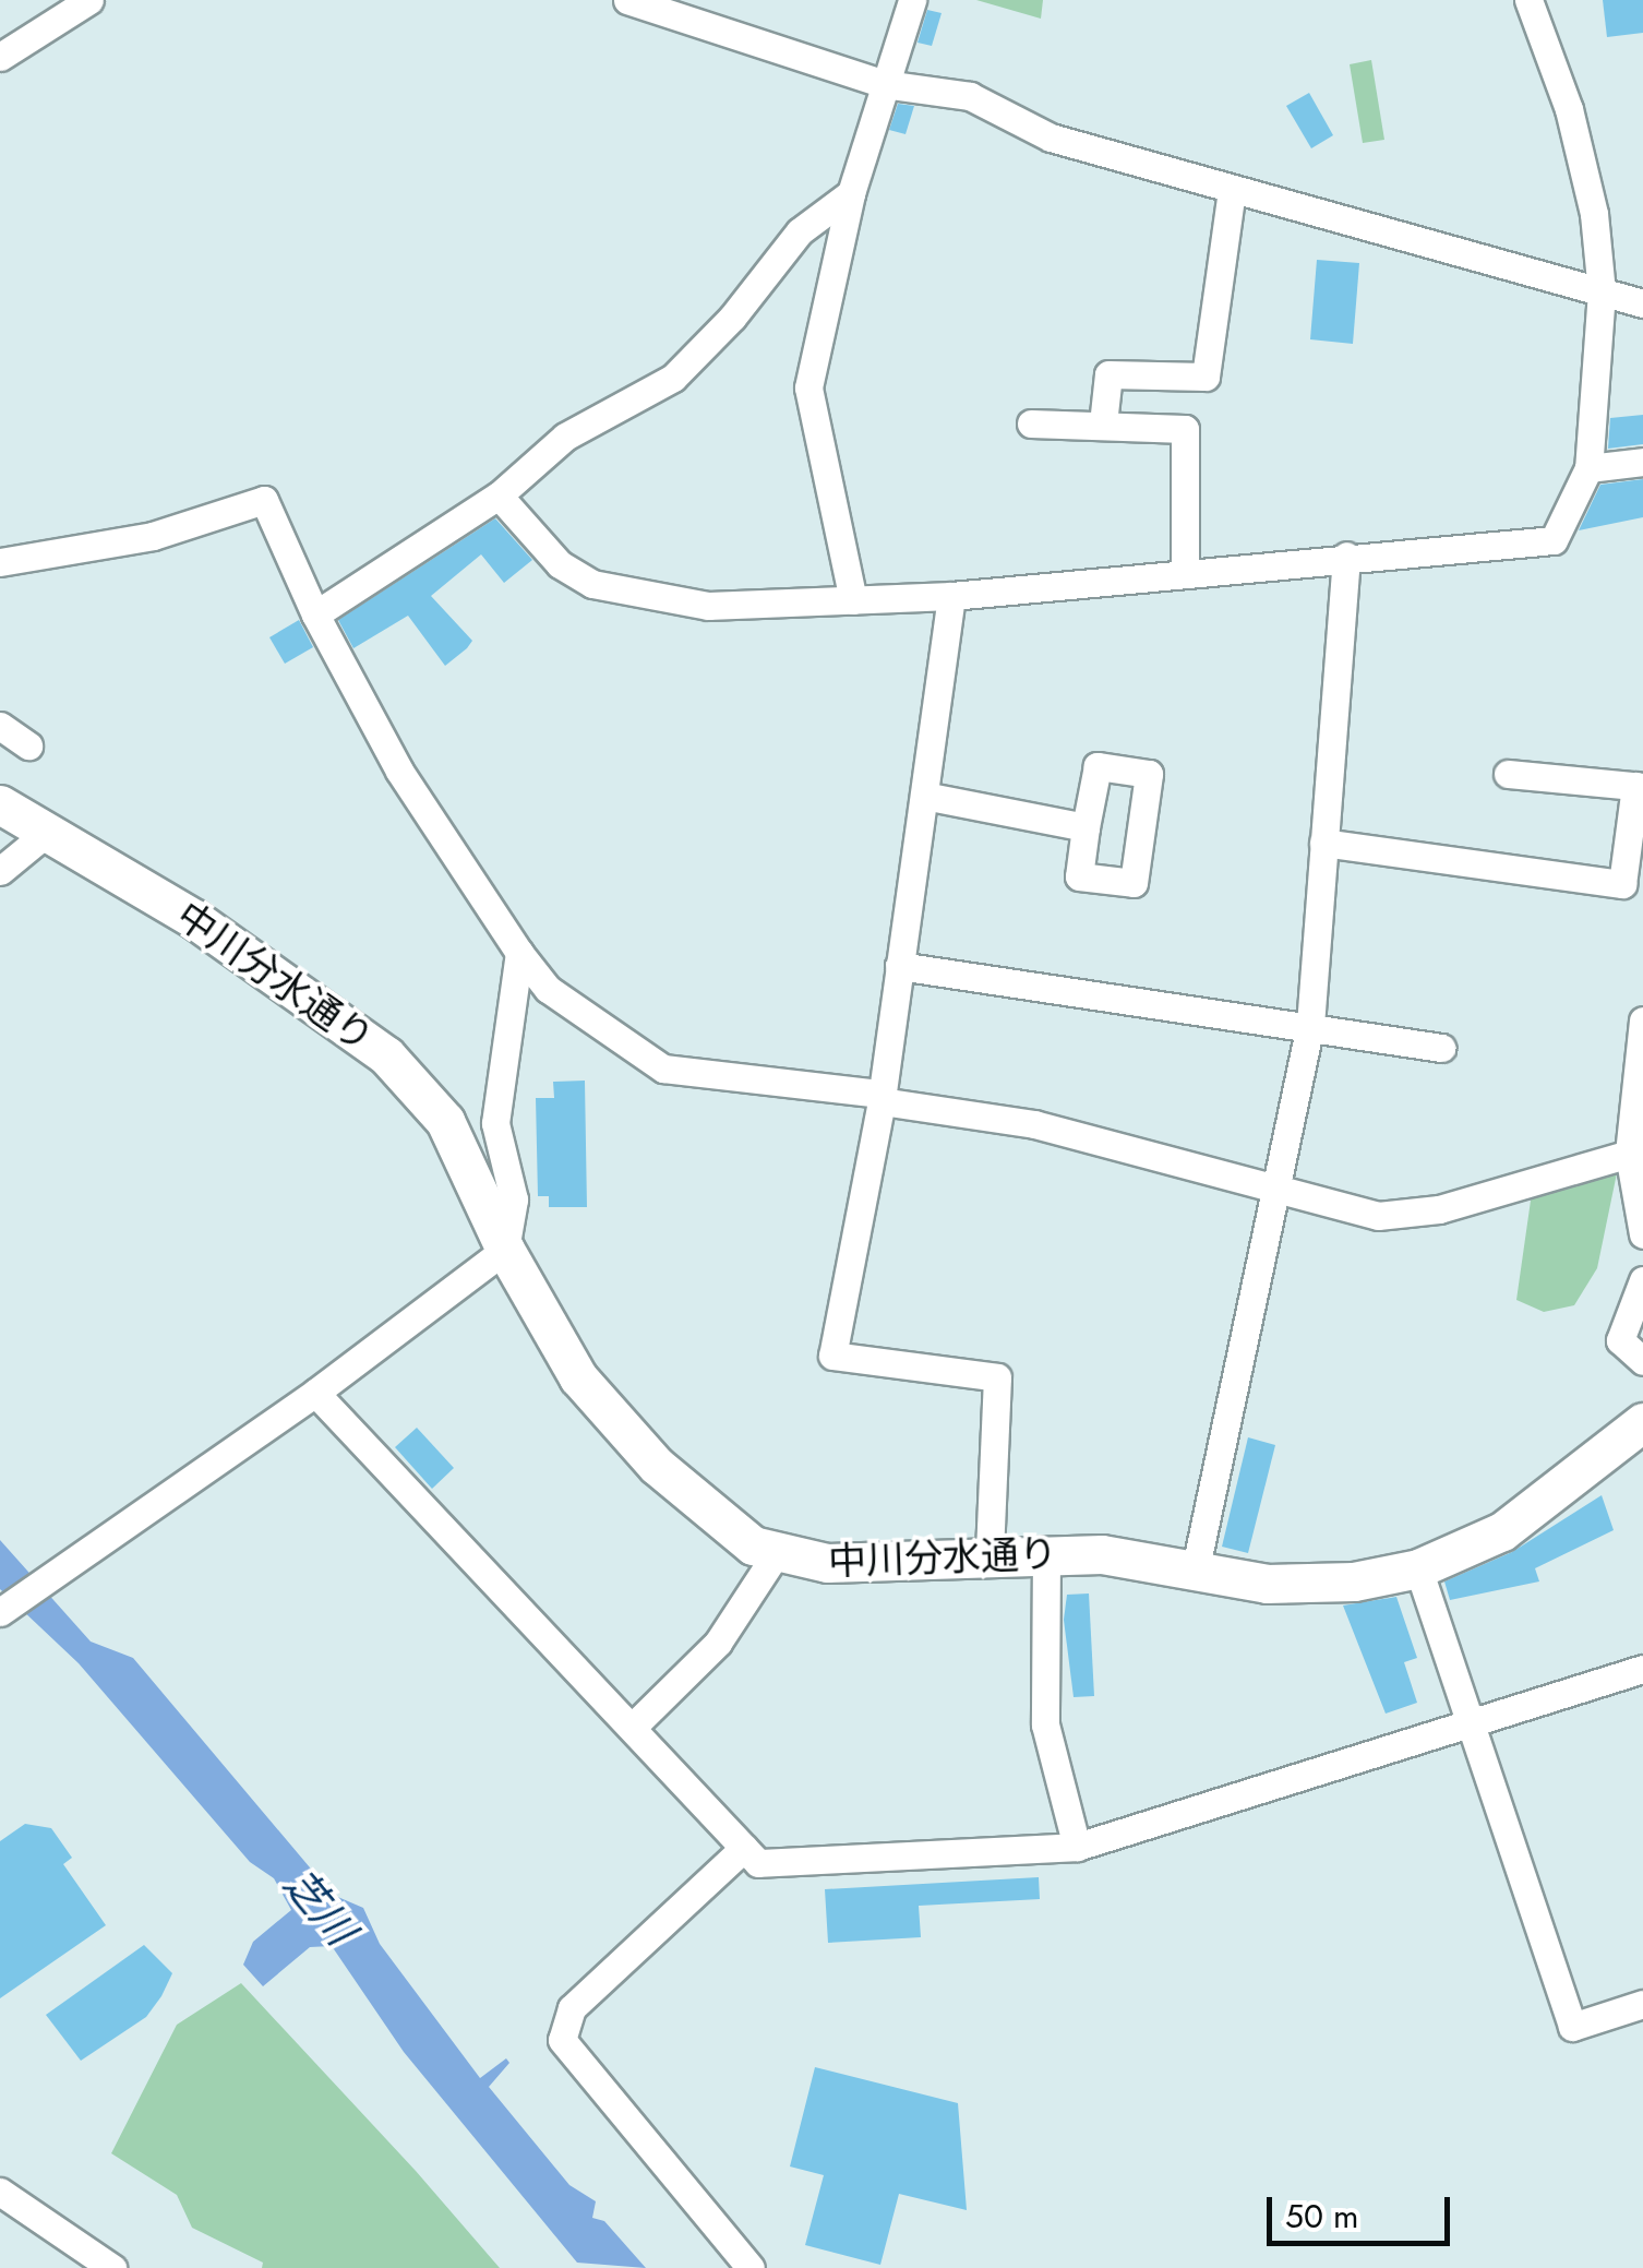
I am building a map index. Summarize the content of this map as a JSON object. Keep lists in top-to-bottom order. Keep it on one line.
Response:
{"streets":{"street":["中川分水通り"]},"water":["芝川"],"scale_bar":"50 m"}
